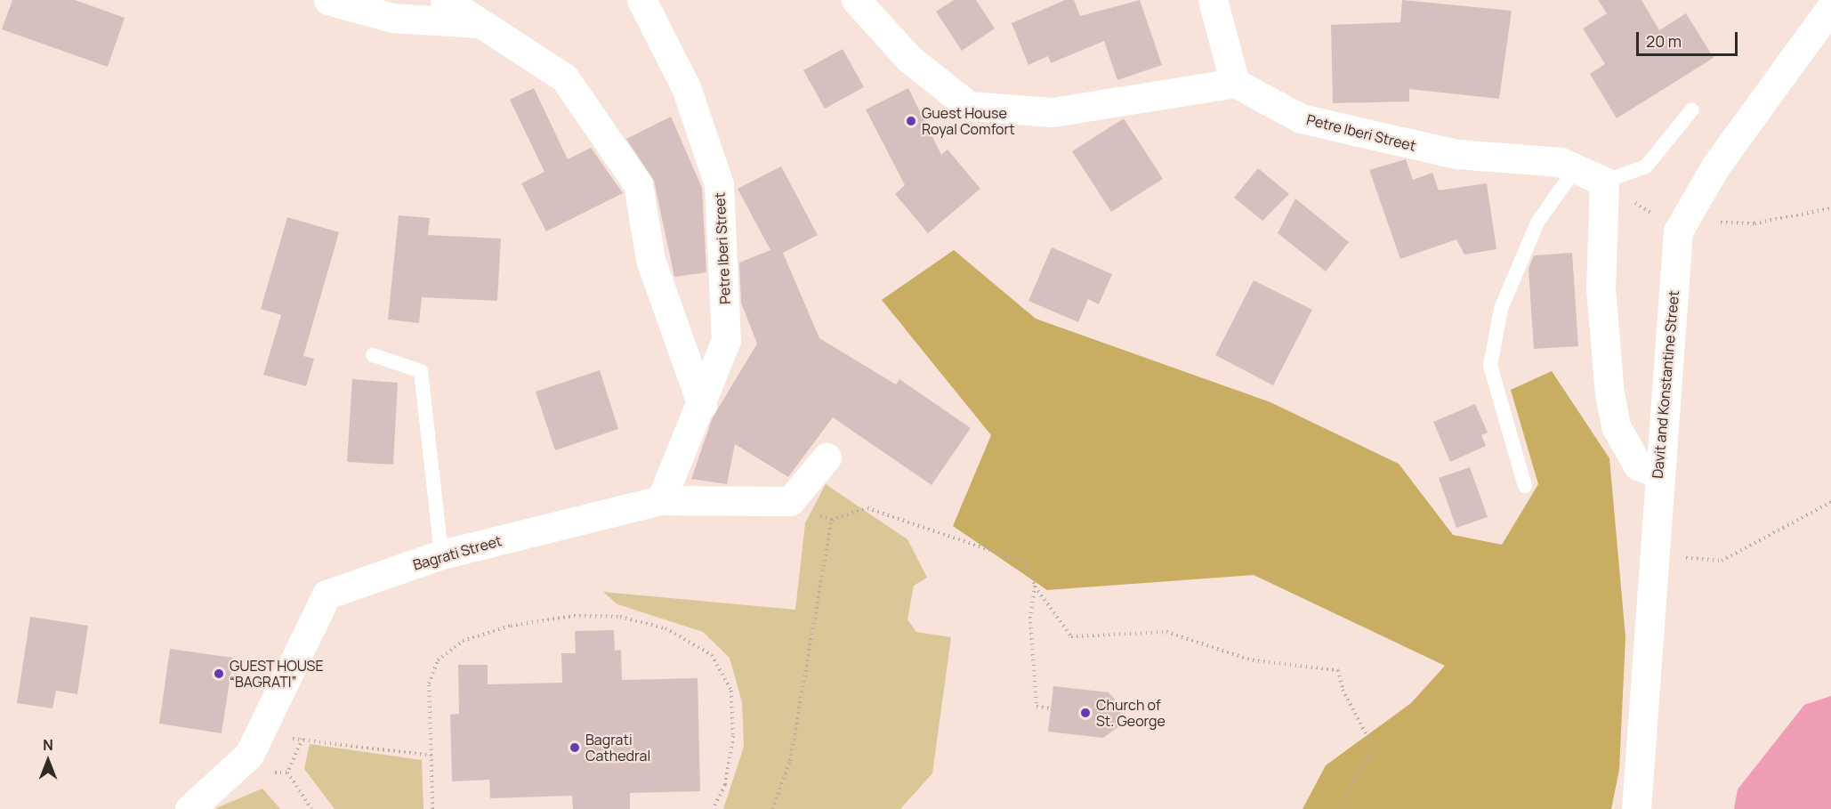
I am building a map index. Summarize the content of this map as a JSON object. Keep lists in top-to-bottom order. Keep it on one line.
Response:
{"streets":{"street":["Petre Iberi Street","Davit and Konstantine Street","Bagrati Street"]},"crossings":[["Petre Iberi Street","Bagrati Street"]],"places":["Guest House Royal Comfort","GUEST HOUSE “BAGRATI”","Church of St. George","Bagrati Cathedral"],"scale_bar":"20 m","north":"top"}
